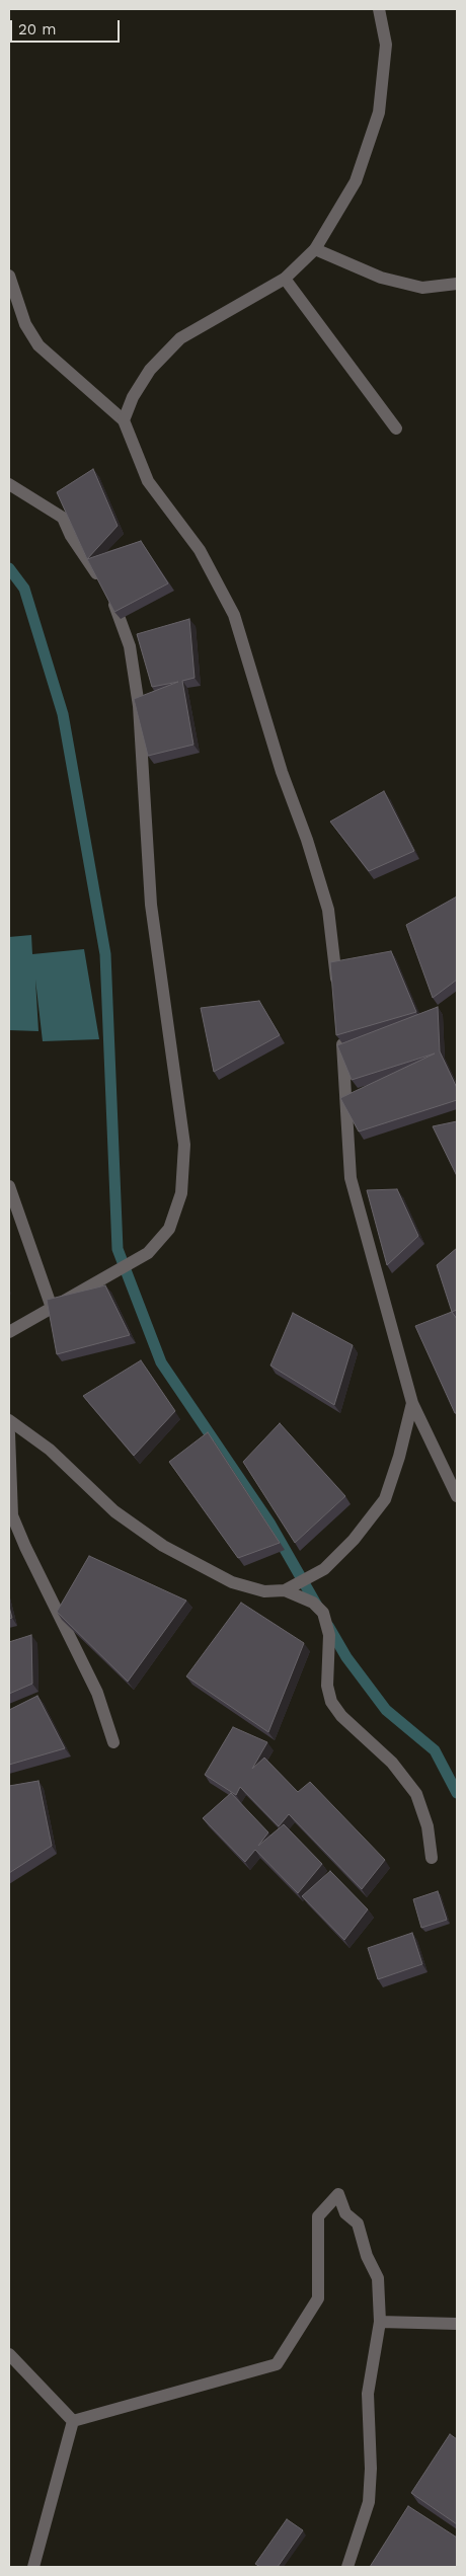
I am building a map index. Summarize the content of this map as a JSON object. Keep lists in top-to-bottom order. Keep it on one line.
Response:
{"scale_bar":"20 m"}
